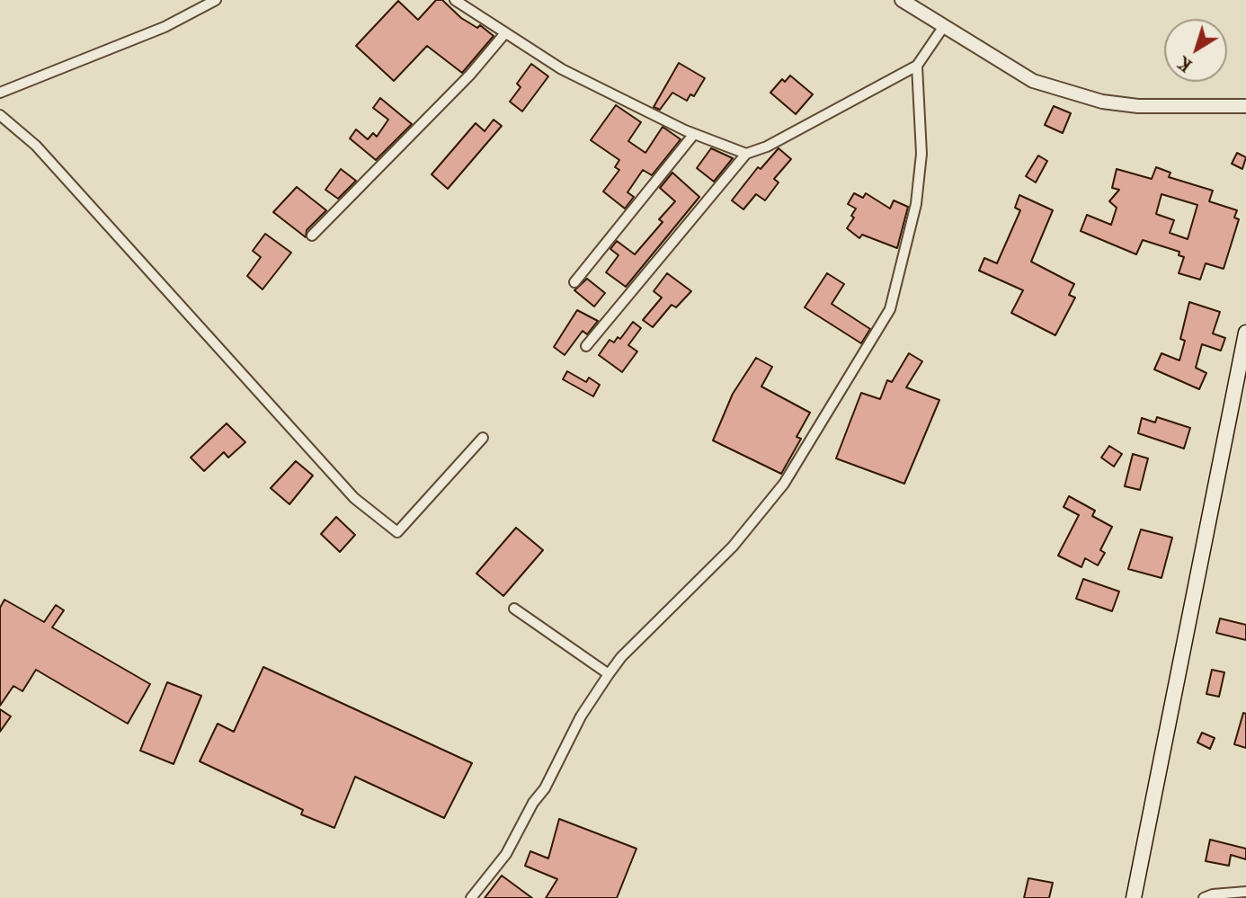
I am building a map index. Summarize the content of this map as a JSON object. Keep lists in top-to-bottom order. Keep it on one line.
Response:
{"north":"bottom left"}
